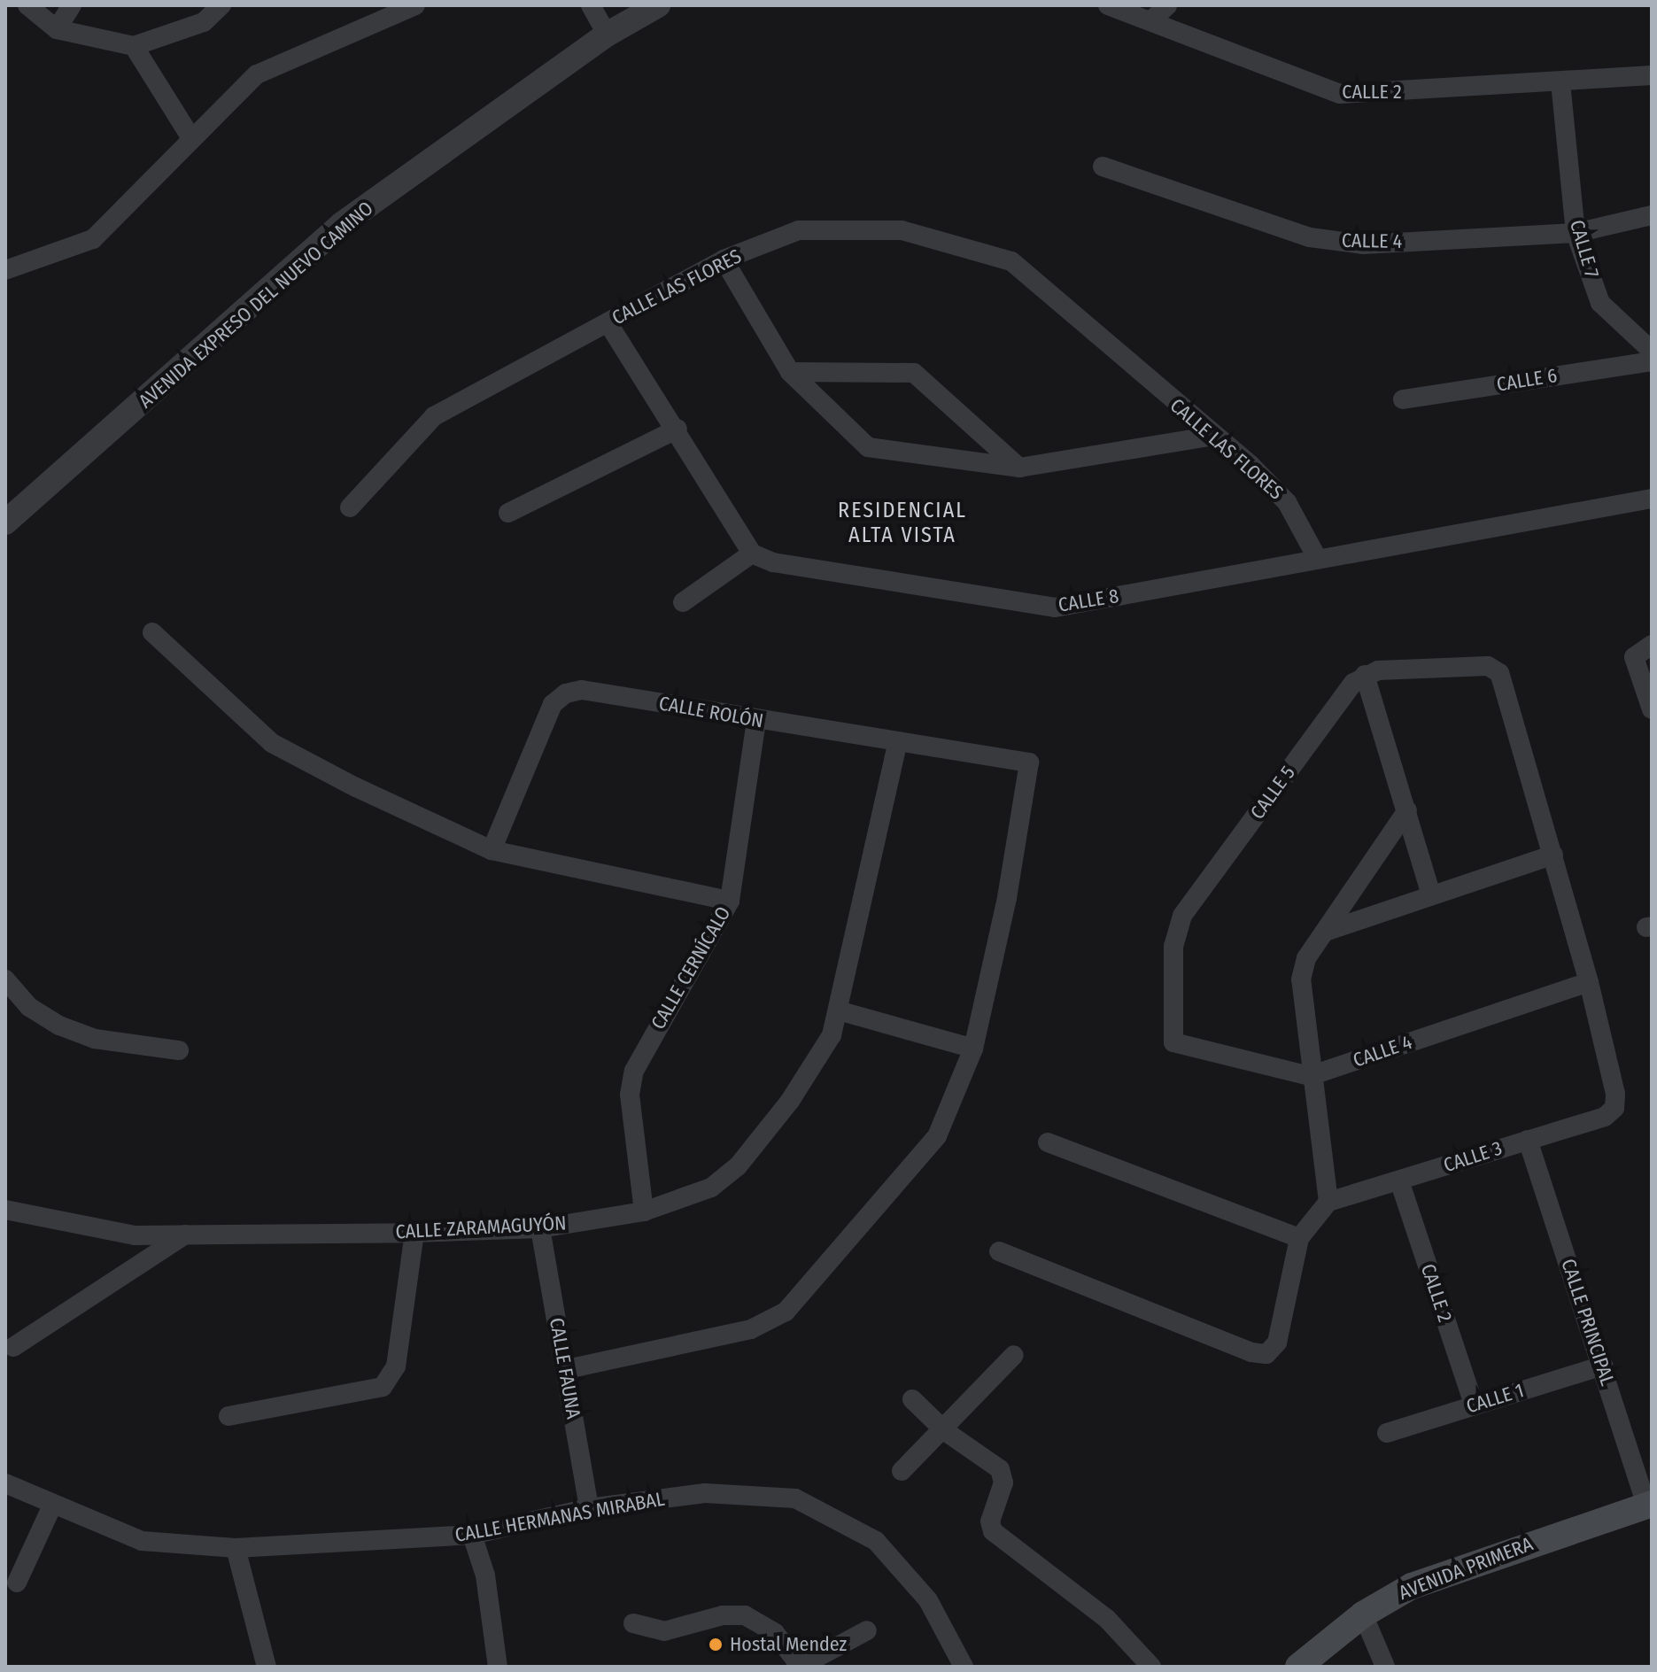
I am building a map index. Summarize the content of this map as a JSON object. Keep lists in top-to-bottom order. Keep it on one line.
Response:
{"streets":{"main road":["AVENIDA PRIMERA"],"street":["CALLE 2","CALLE 4","CALLE 7","CALLE LAS FLORES","AVENIDA EXPRESO DEL NUEVO CAMINO","CALLE 6","CALLE 8","CALLE ROLÓN","CALLE 5","CALLE CERNÍCALO","CALLE 3","CALLE ZARAMAGUYÓN","CALLE PRINCIPAL","CALLE FAUNA","CALLE 1","CALLE HERMANAS MIRABAL"]},"crossings":[["CALLE 2","CALLE 7"],["CALLE 2","CALLE 3"],["CALLE 2","CALLE 1"],["CALLE 4","CALLE 7"],["CALLE 4","CALLE 5"],["CALLE 4","CALLE 3"],["CALLE LAS FLORES","CALLE 8"],["CALLE ROLÓN","CALLE CERNÍCALO"],["CALLE ROLÓN","CALLE ZARAMAGUYÓN"],["CALLE CERNÍCALO","CALLE ZARAMAGUYÓN"],["CALLE 3","CALLE PRINCIPAL"],["CALLE ZARAMAGUYÓN","CALLE FAUNA"],["CALLE PRINCIPAL","CALLE 1"],["CALLE PRINCIPAL","AVENIDA PRIMERA"],["CALLE FAUNA","CALLE HERMANAS MIRABAL"]],"districts":["RESIDENCIAL ALTA VISTA"],"places":["Hostal Mendez"]}
